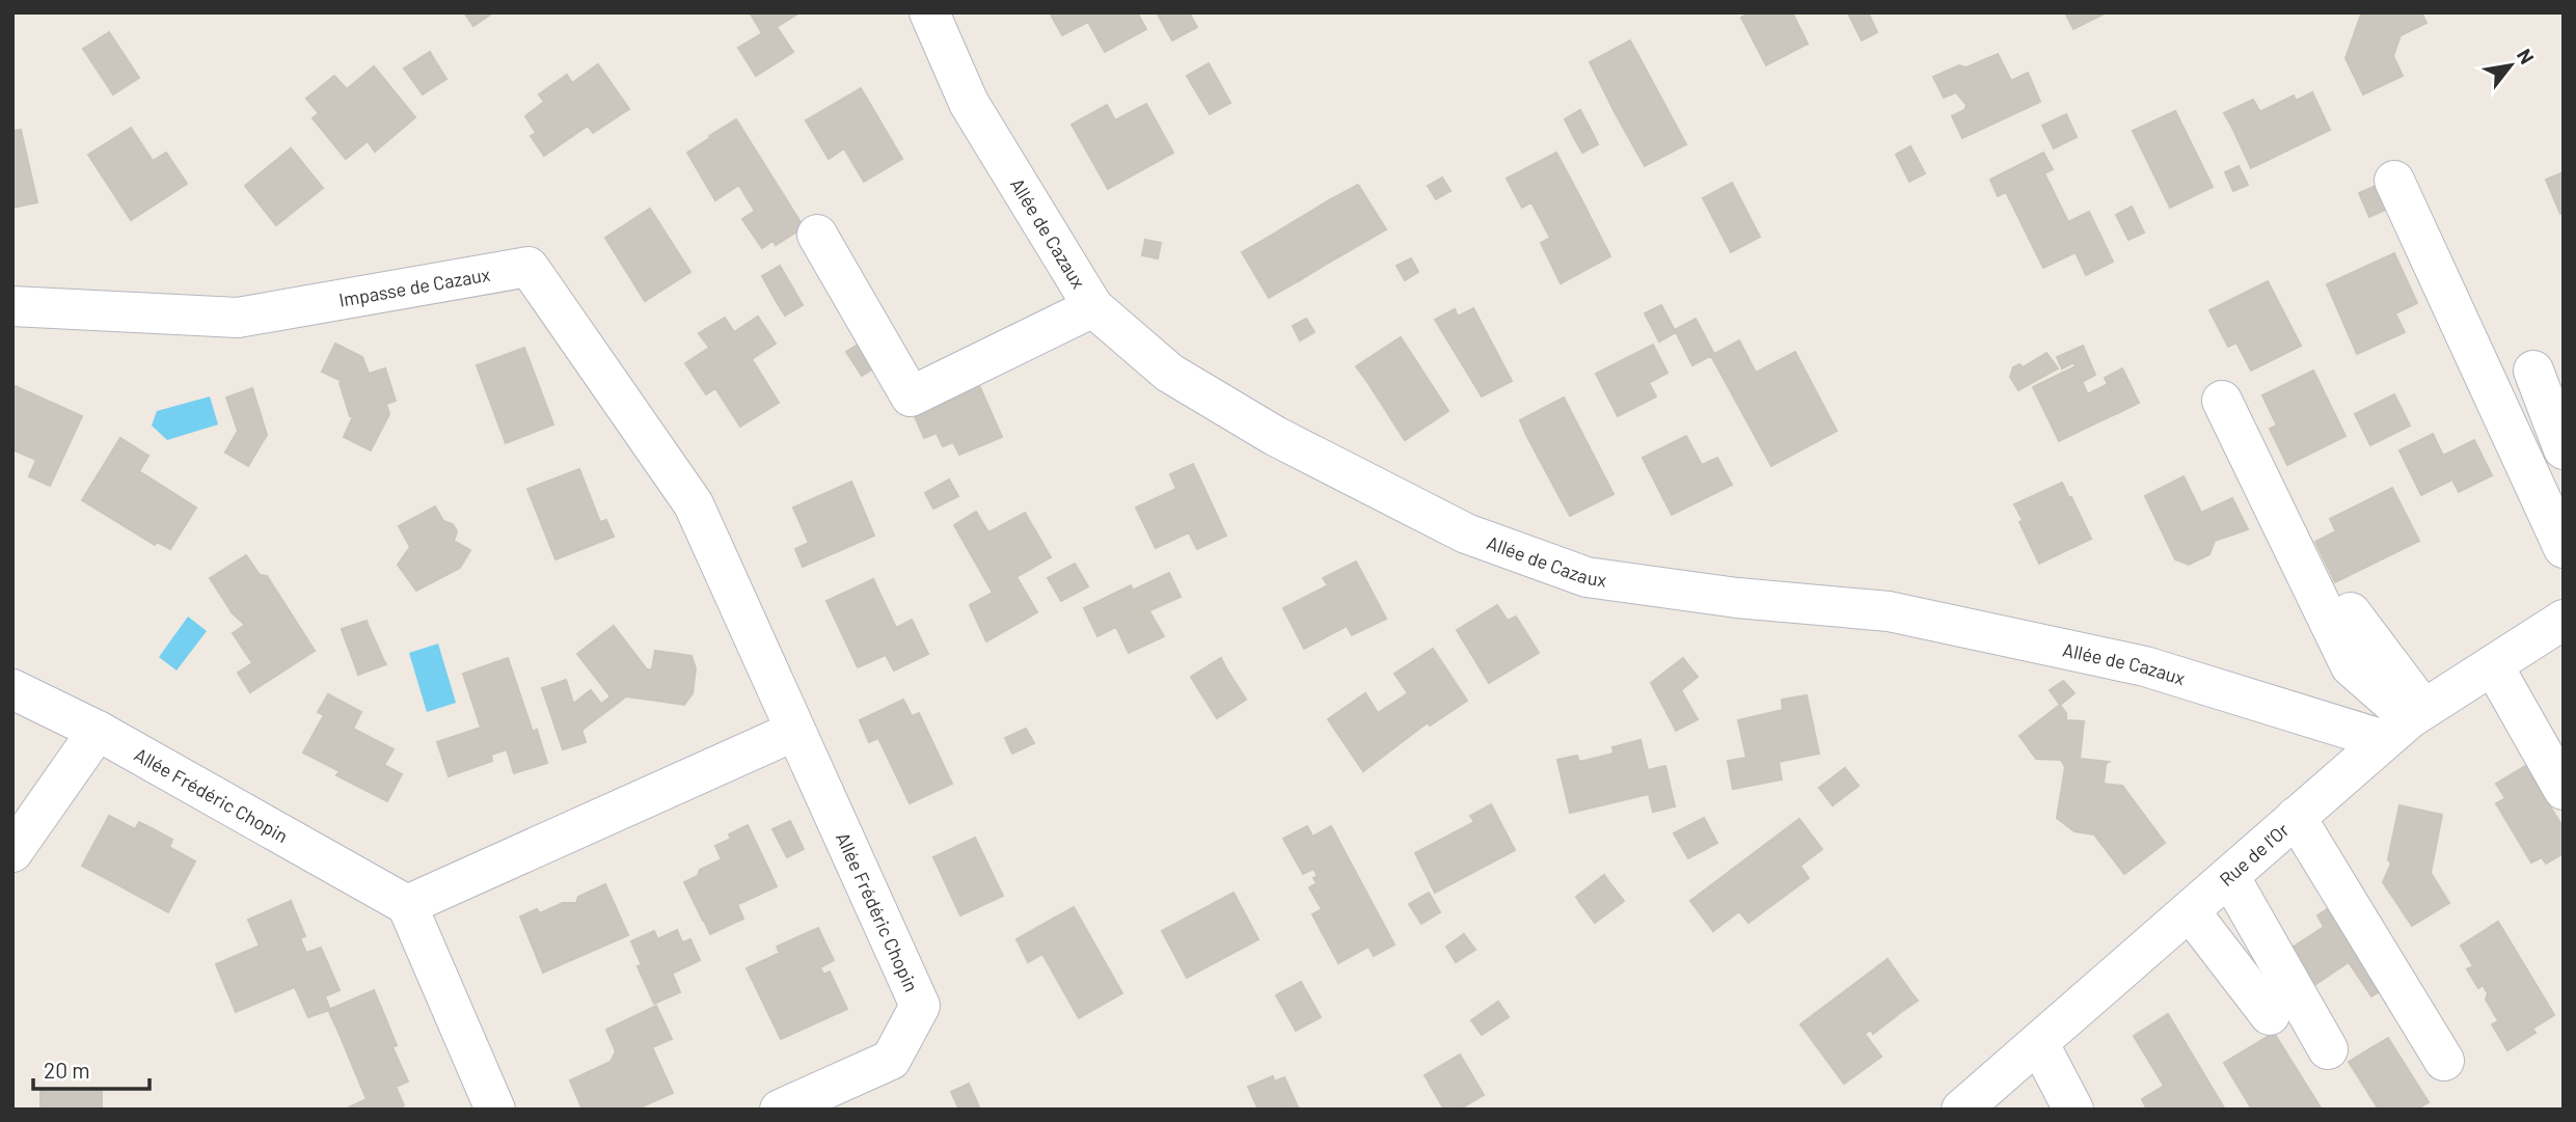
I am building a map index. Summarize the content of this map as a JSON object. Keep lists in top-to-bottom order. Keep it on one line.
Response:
{"streets":{"street":["Allée de Cazaux","Impasse de Cazaux","Allée Frédéric Chopin","Rue de l'Or"]},"crossings":[["Allée de Cazaux","Rue de l'Or"],["Impasse de Cazaux","Allée Frédéric Chopin"]],"scale_bar":"20 m","north":"top right"}
